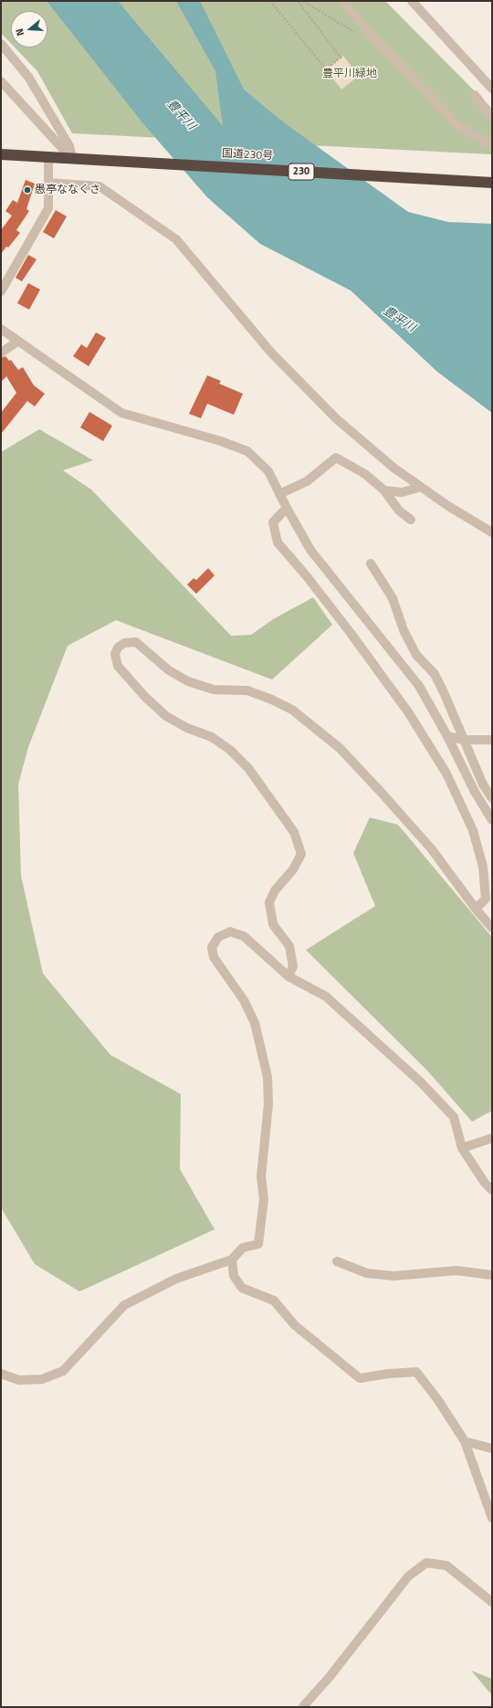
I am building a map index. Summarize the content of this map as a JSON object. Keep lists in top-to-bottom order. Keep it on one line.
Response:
{"streets":{"highway":["国道230号","230"]},"water":["豊平川"],"parks":["豊平川緑地"],"places":["愚亭ななくさ"],"north":"left"}
